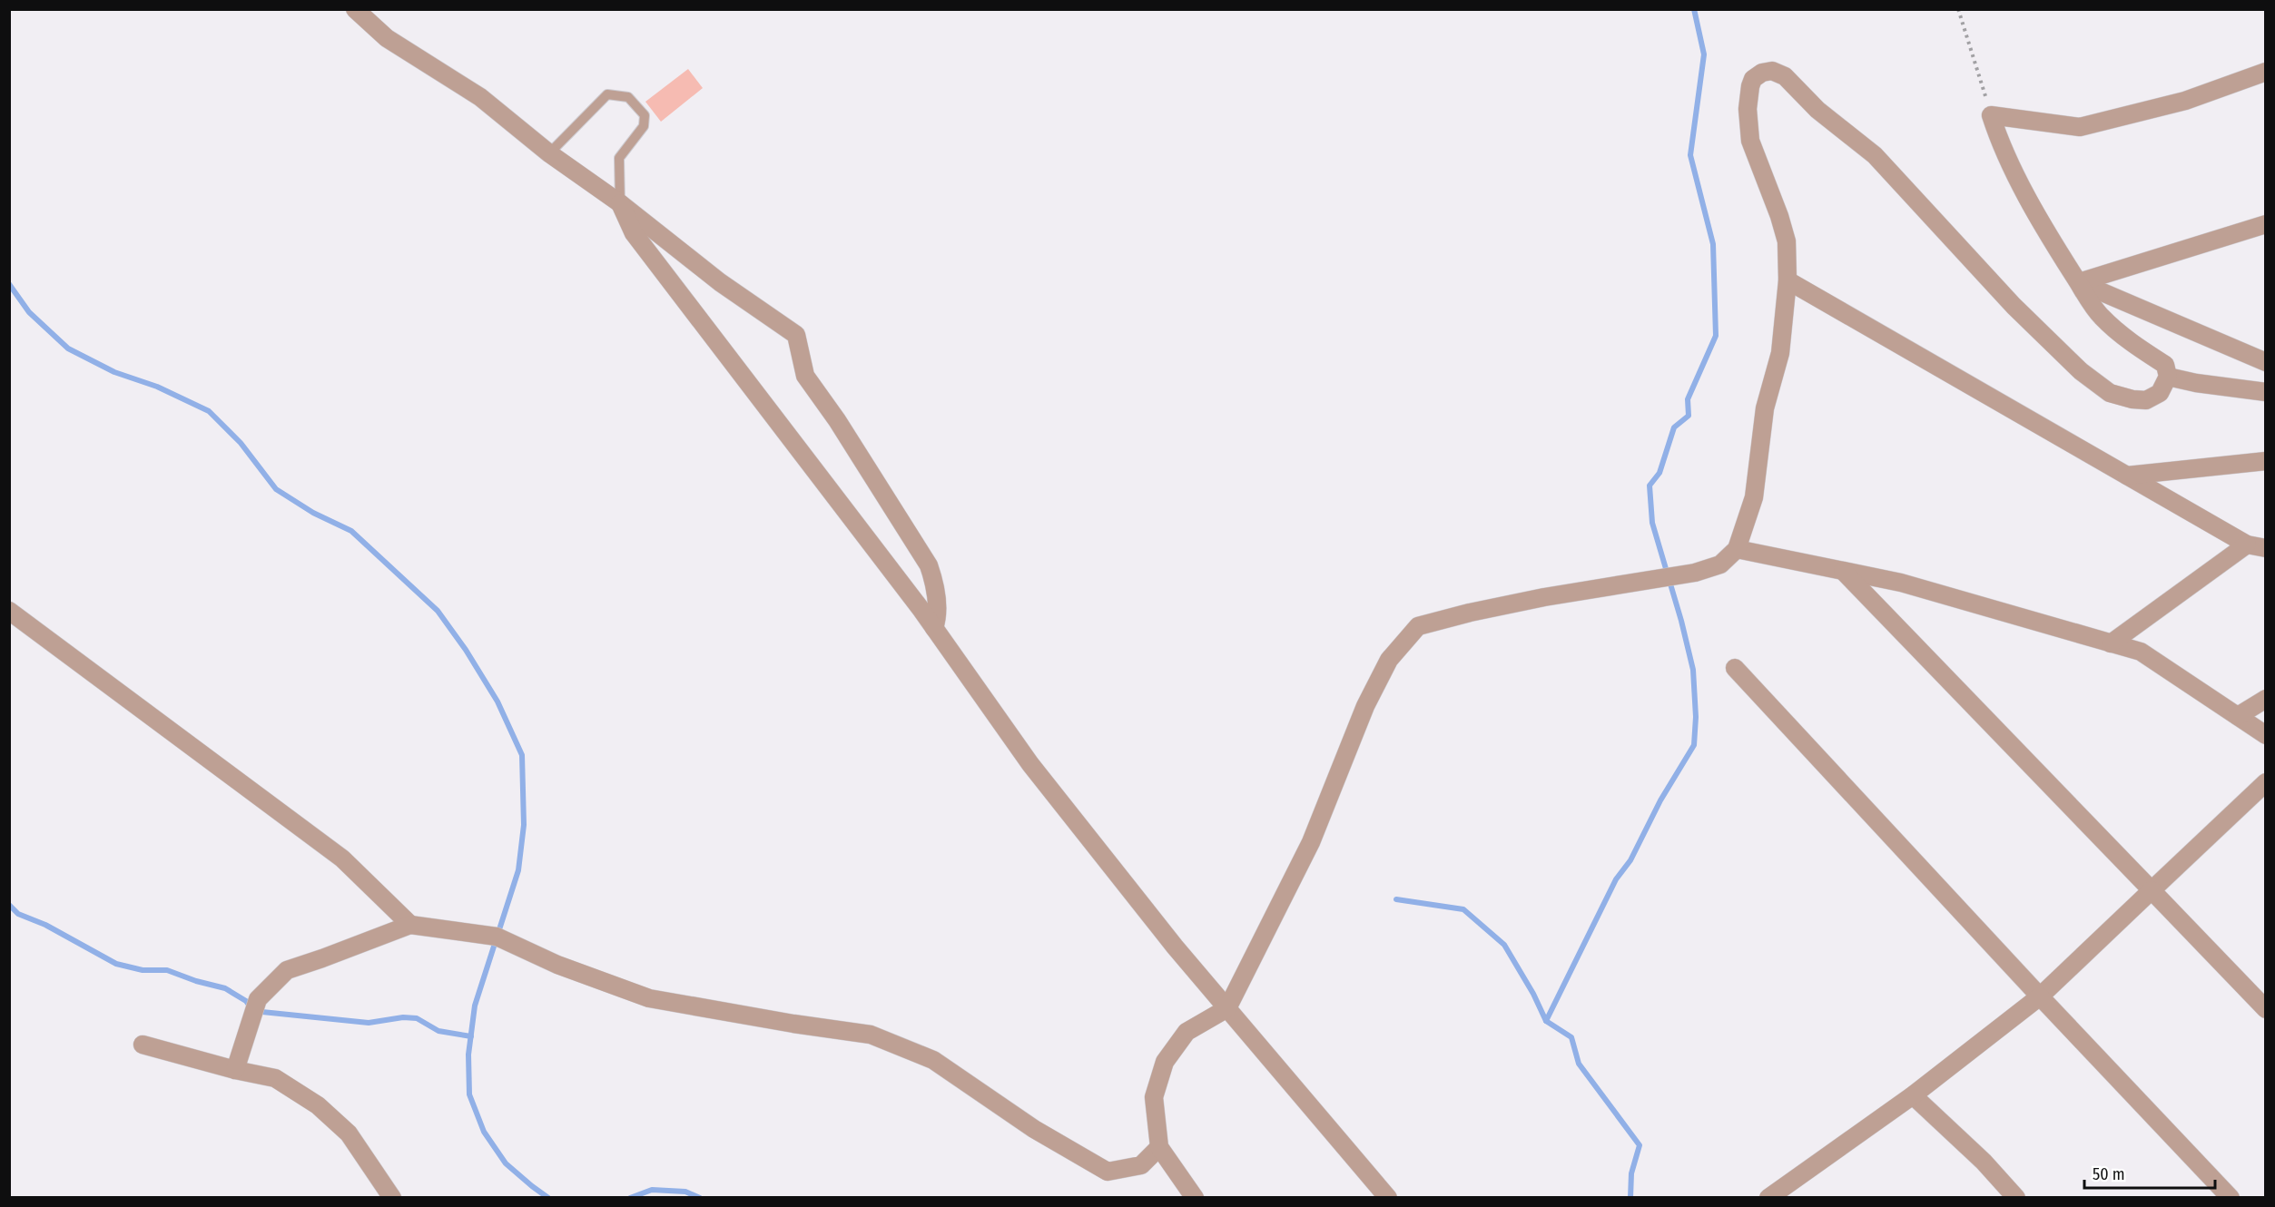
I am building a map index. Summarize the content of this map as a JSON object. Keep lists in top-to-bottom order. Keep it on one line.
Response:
{"scale_bar":"50 m"}
